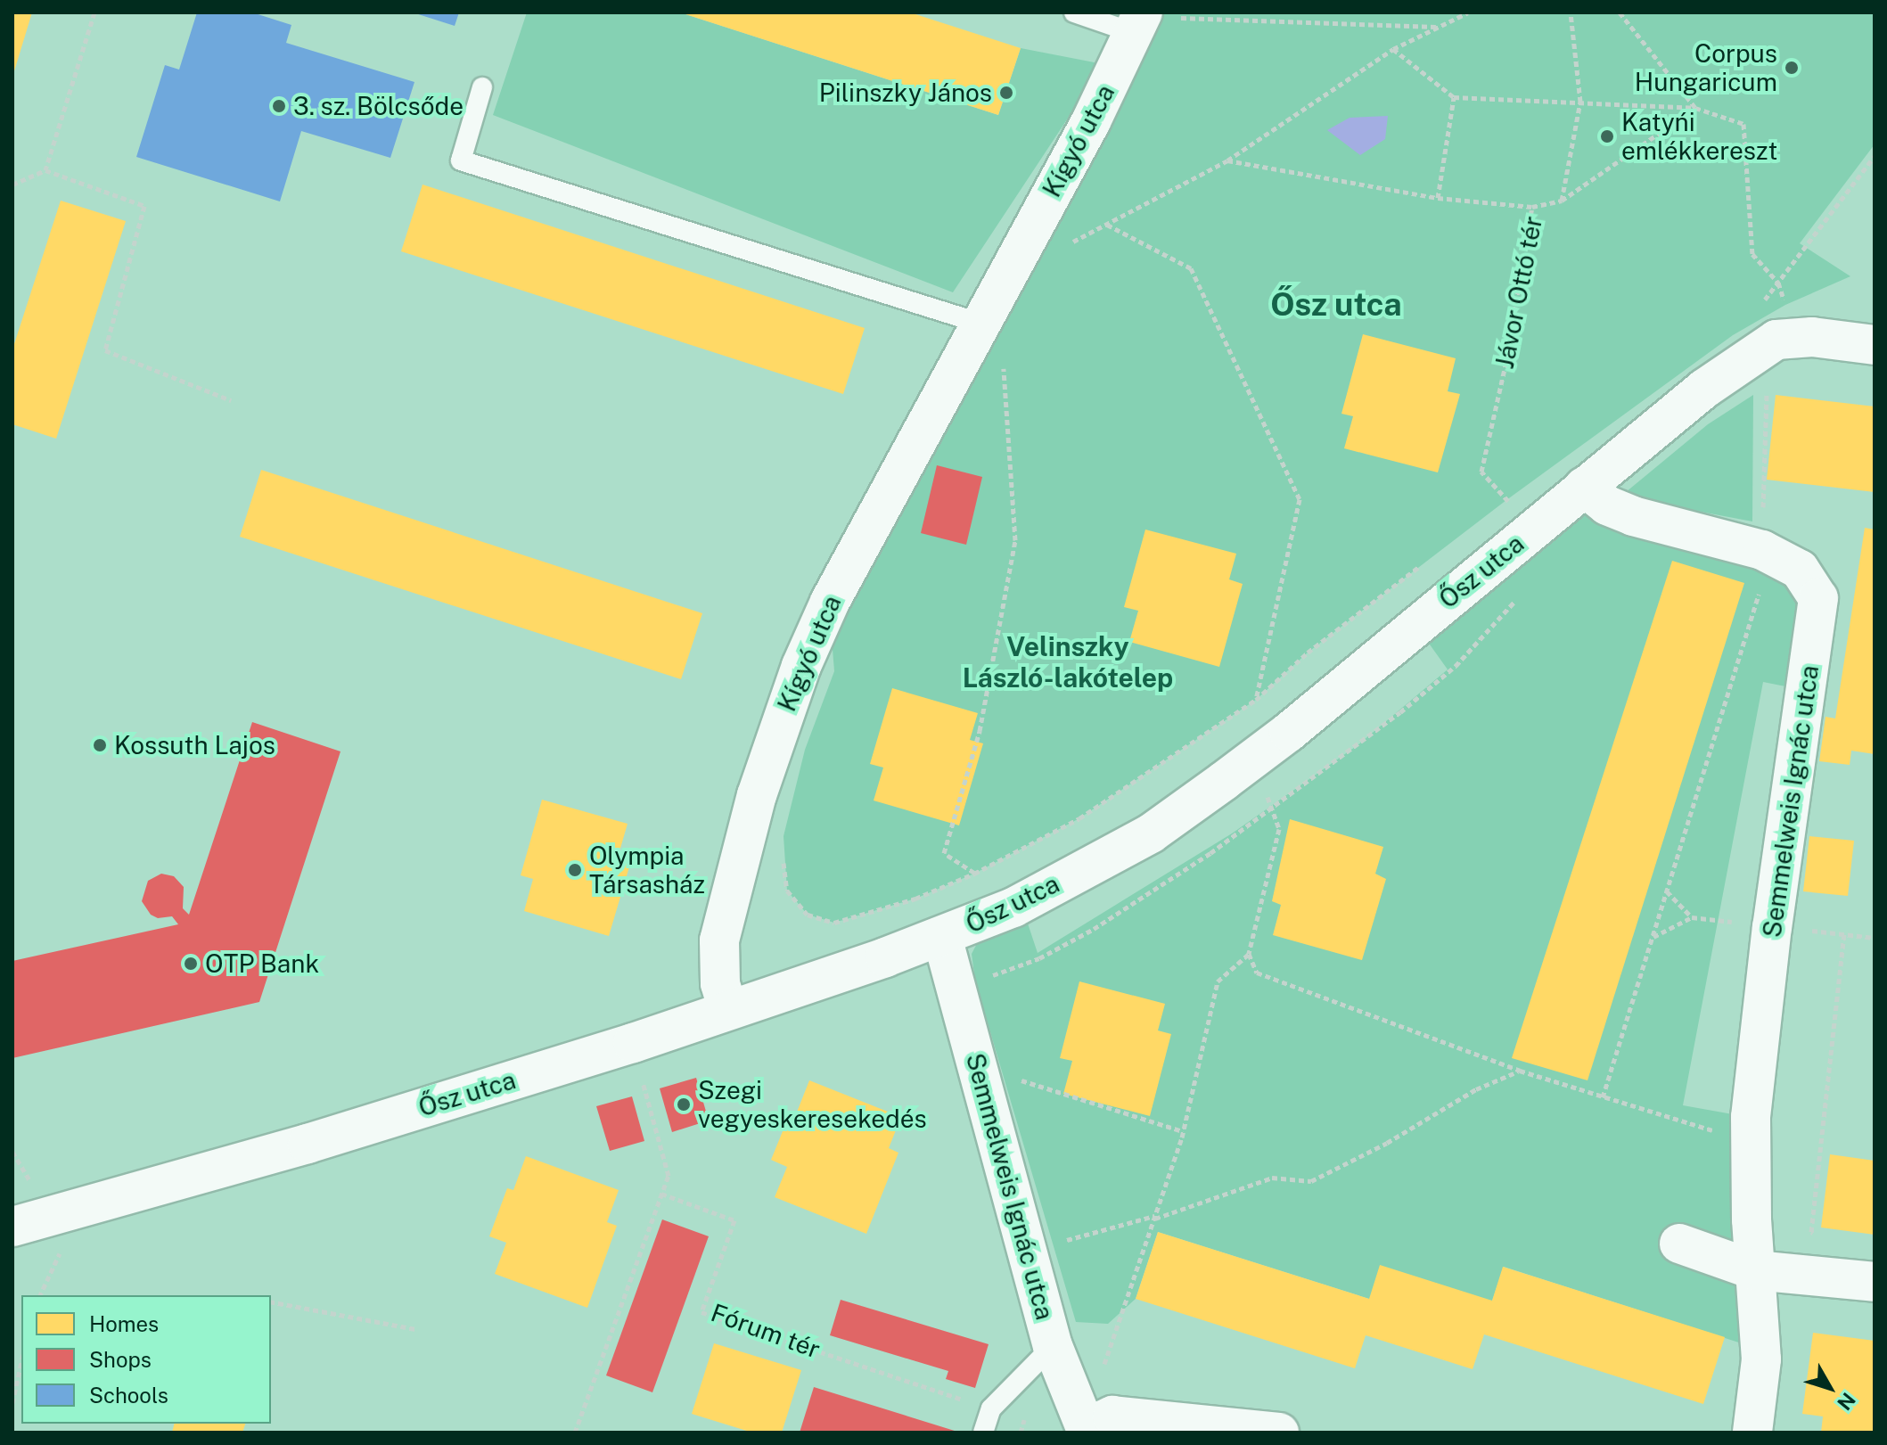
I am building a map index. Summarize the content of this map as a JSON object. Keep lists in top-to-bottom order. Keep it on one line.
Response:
{"streets":{"street":["Kígyó utca","Ősz utca","Semmelweis Ignác utca"],"path":["Jávor Ottó tér","Fórum tér"]},"crossings":[["Kígyó utca","Ősz utca"],["Jávor Ottó tér","Ősz utca"],["Ősz utca","Semmelweis Ignác utca"]],"districts":["Ősz utca","Velinszky László-lakótelep"],"places":["Corpus Hungaricum","Pilinszky János","3. sz. Bölcsőde","Katyńi emlékkereszt","Kossuth Lajos","Olympia Társasház","OTP Bank","Szegi vegyeskeresekedés"],"legend":["Homes","Shops","Schools"],"north":"bottom right"}
